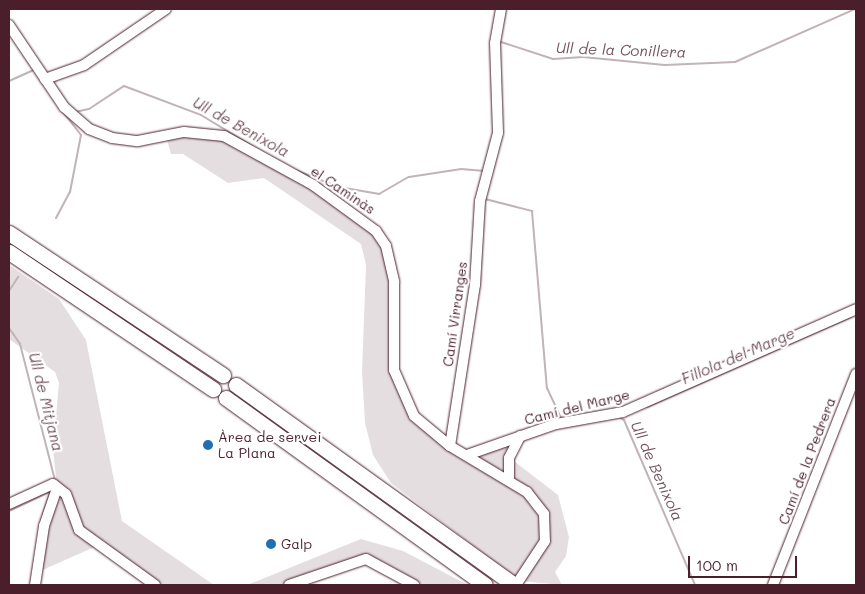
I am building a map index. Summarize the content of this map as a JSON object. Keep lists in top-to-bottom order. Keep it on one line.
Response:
{"streets":{"street":["el Caminàs","Camí Virranges","Camí del Marge","Camí de la Pedrera"]},"crossings":[["el Caminàs","Camí Virranges"],["el Caminàs","Camí del Marge"]],"water":["Ull de la Conillera","Ull de Benixola","Fillola del Marge","Ull de Mitjana"],"places":["Àrea de servei La Plana","Galp"],"scale_bar":"100 m"}
